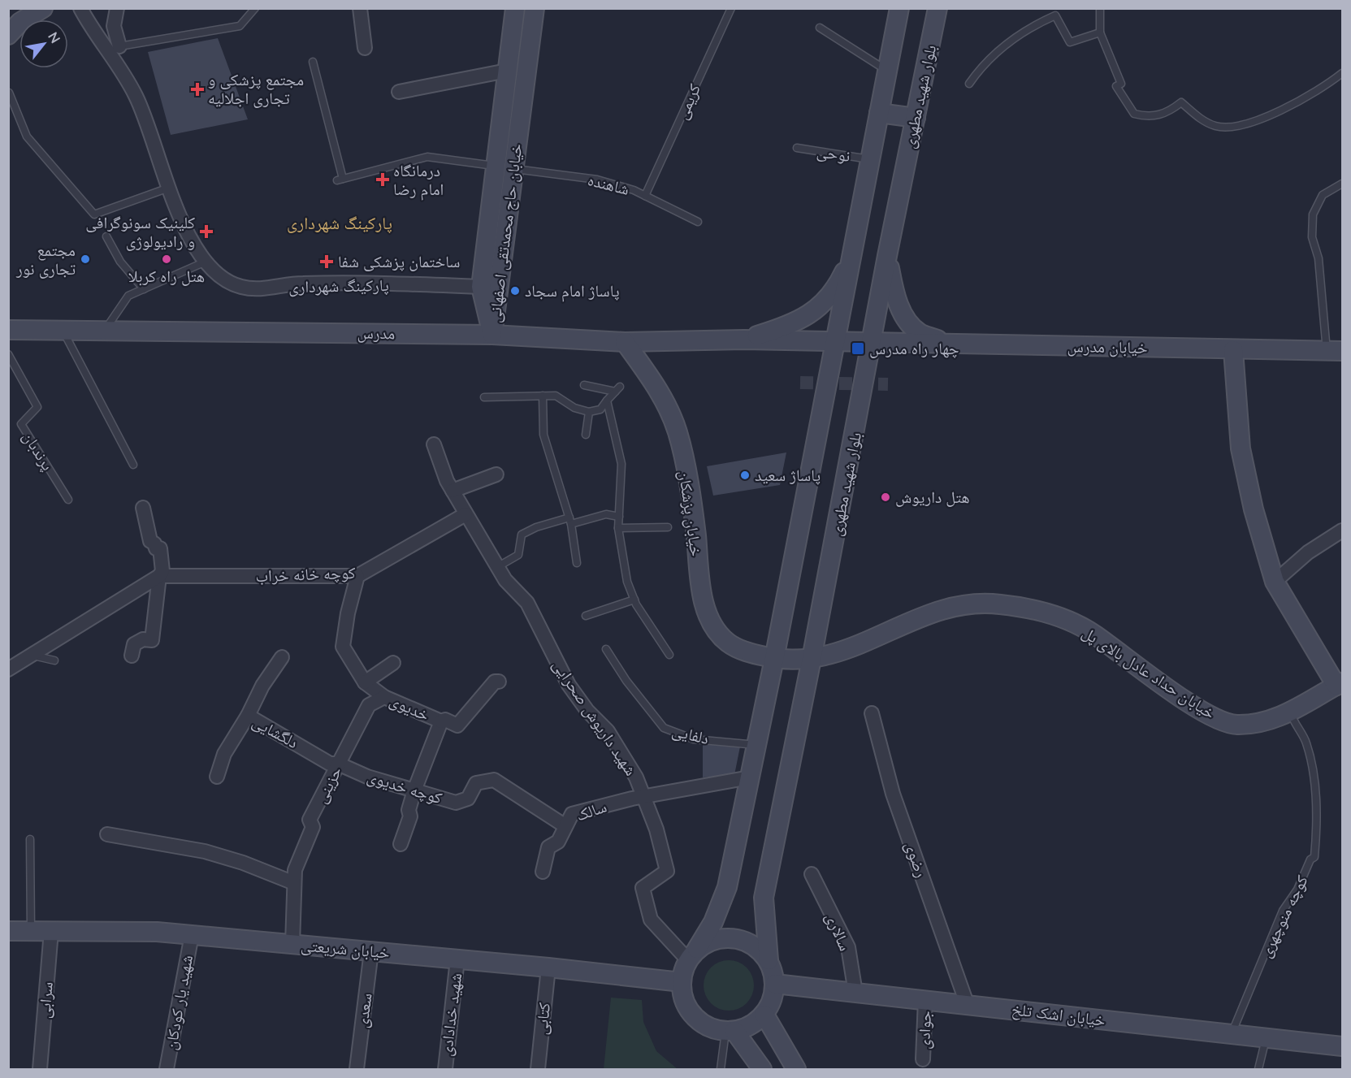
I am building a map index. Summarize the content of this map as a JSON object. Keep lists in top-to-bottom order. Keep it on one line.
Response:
{"streets":{"main road":["بلوار شهید مطهری","خیابان حاج محمدتقی اصفهانی","مدرس","خیابان مدرس","خیابان پزشکان","خیابان حداد عادل بالای پل","خیابان شریعتی","خیابان اشک تلخ"],"street":["پارکینگ شهرداری","کوچه خانه خراب","خدیوی","شهید داریوش صحرایی","دلگشایی","حزینی","کوچه خدیوی","سالک","رضوی","سالاری","سرابی","شهید یار کودکان","سعدی","شهید خدادادی","کتابی","جوادی"],"lane":["کریمی","نوحی","شاهنده","پرندبان","دلفایی","کوچه منوچهری"]},"crossings":[["بلوار شهید مطهری","خیابان مدرس"],["بلوار شهید مطهری","خیابان پزشکان"],["بلوار شهید مطهری","خیابان حداد عادل بالای پل"],["بلوار شهید مطهری","شهید داریوش صحرایی"],["بلوار شهید مطهری","خیابان شریعتی"],["بلوار شهید مطهری","خیابان اشک تلخ"],["کریمی","شاهنده"],["شاهنده","خیابان حاج محمدتقی اصفهانی"],["خیابان حاج محمدتقی اصفهانی","پارکینگ شهرداری"],["خیابان حاج محمدتقی اصفهانی","مدرس"],["مدرس","خیابان مدرس"],["مدرس","خیابان پزشکان"],["خیابان پزشکان","خیابان حداد عادل بالای پل"],["کوچه خانه خراب","خدیوی"],["کوچه خانه خراب","شهید داریوش صحرایی"],["خیابان حداد عادل بالای پل","کوچه منوچهری"],["خدیوی","حزینی"],["خدیوی","کوچه خدیوی"],["شهید داریوش صحرایی","سالک"],["شهید داریوش صحرایی","خیابان شریعتی"],["شهید داریوش صحرایی","خیابان اشک تلخ"],["دلگشایی","حزینی"],["دلگشایی","کوچه خدیوی"],["حزینی","کوچه خدیوی"],["حزینی","خیابان شریعتی"],["کوچه خدیوی","سالک"],["رضوی","خیابان اشک تلخ"],["کوچه منوچهری","خیابان اشک تلخ"],["سالاری","خیابان اشک تلخ"],["خیابان شریعتی","سرابی"],["خیابان شریعتی","شهید یار کودکان"],["خیابان شریعتی","سعدی"],["خیابان شریعتی","شهید خدادادی"],["خیابان شریعتی","خیابان اشک تلخ"],["خیابان شریعتی","کتابی"],["خیابان اشک تلخ","جوادی"]],"districts":["پارکینگ شهرداری"],"places":{"health":["مجتمع پزشکی و تجاری اجلالیه","درمانگاه امام رضا","کلینیک سونوگرافی و رادیولوژی","ساختمان پزشکی شفا"],"other":["مجتمع تجاری نور","هتل راه کربلا","پاساژ امام سجاد","پاساژ سعید","هتل داریوش"],"transit":["چهار راه مدرس"]},"north":"top right"}
